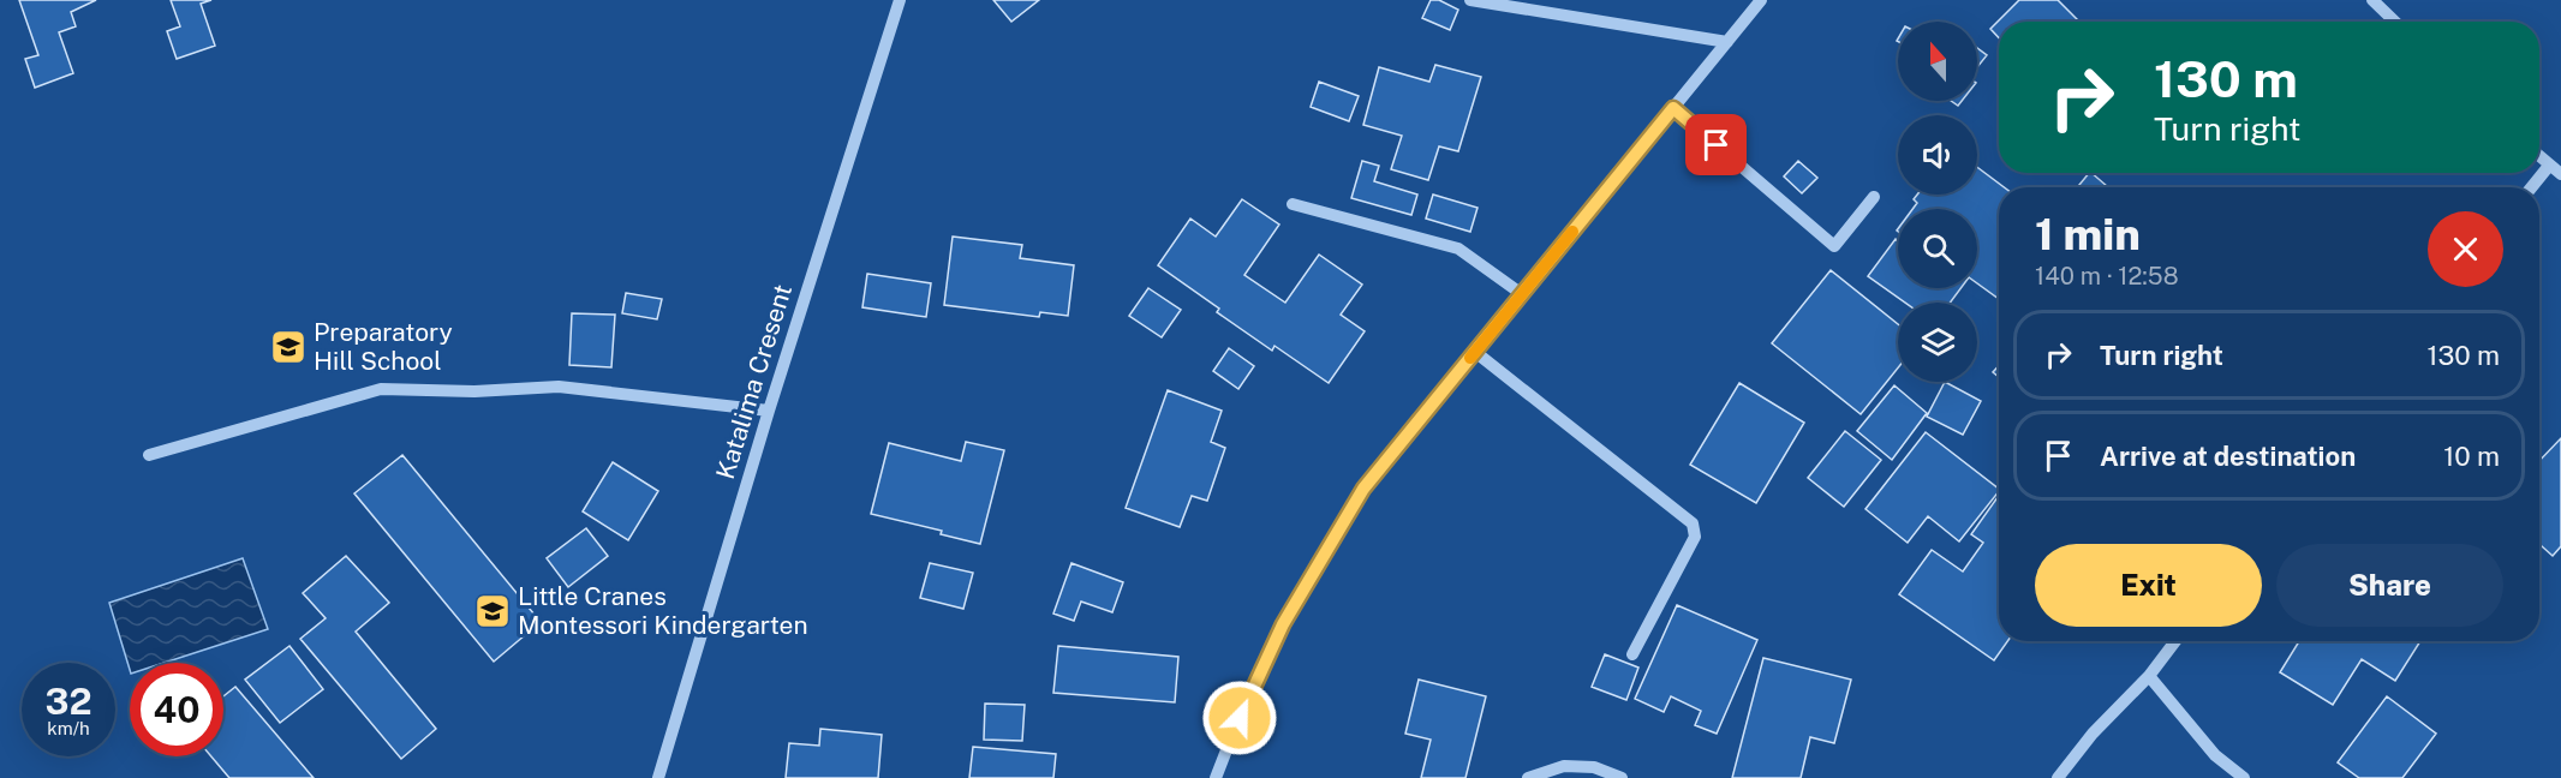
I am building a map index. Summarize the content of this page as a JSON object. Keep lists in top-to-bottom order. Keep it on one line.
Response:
{"streets":{"street":["Katalima Cresent"]},"places":{"school or university":["Preparatory Hill School","Little Cranes Montessori Kindergarten"]},"north":"top","page":{"turn":["130 m","Turn right"],"heading":["1 min","140 m · 12:58"],"list":[{"name":"Turn right","value":"130 m"},{"name":"Arrive at destination","value":"10 m"}],"buttons":["Exit","Share"],"speed":"32 km/h","limit":"40"}}
